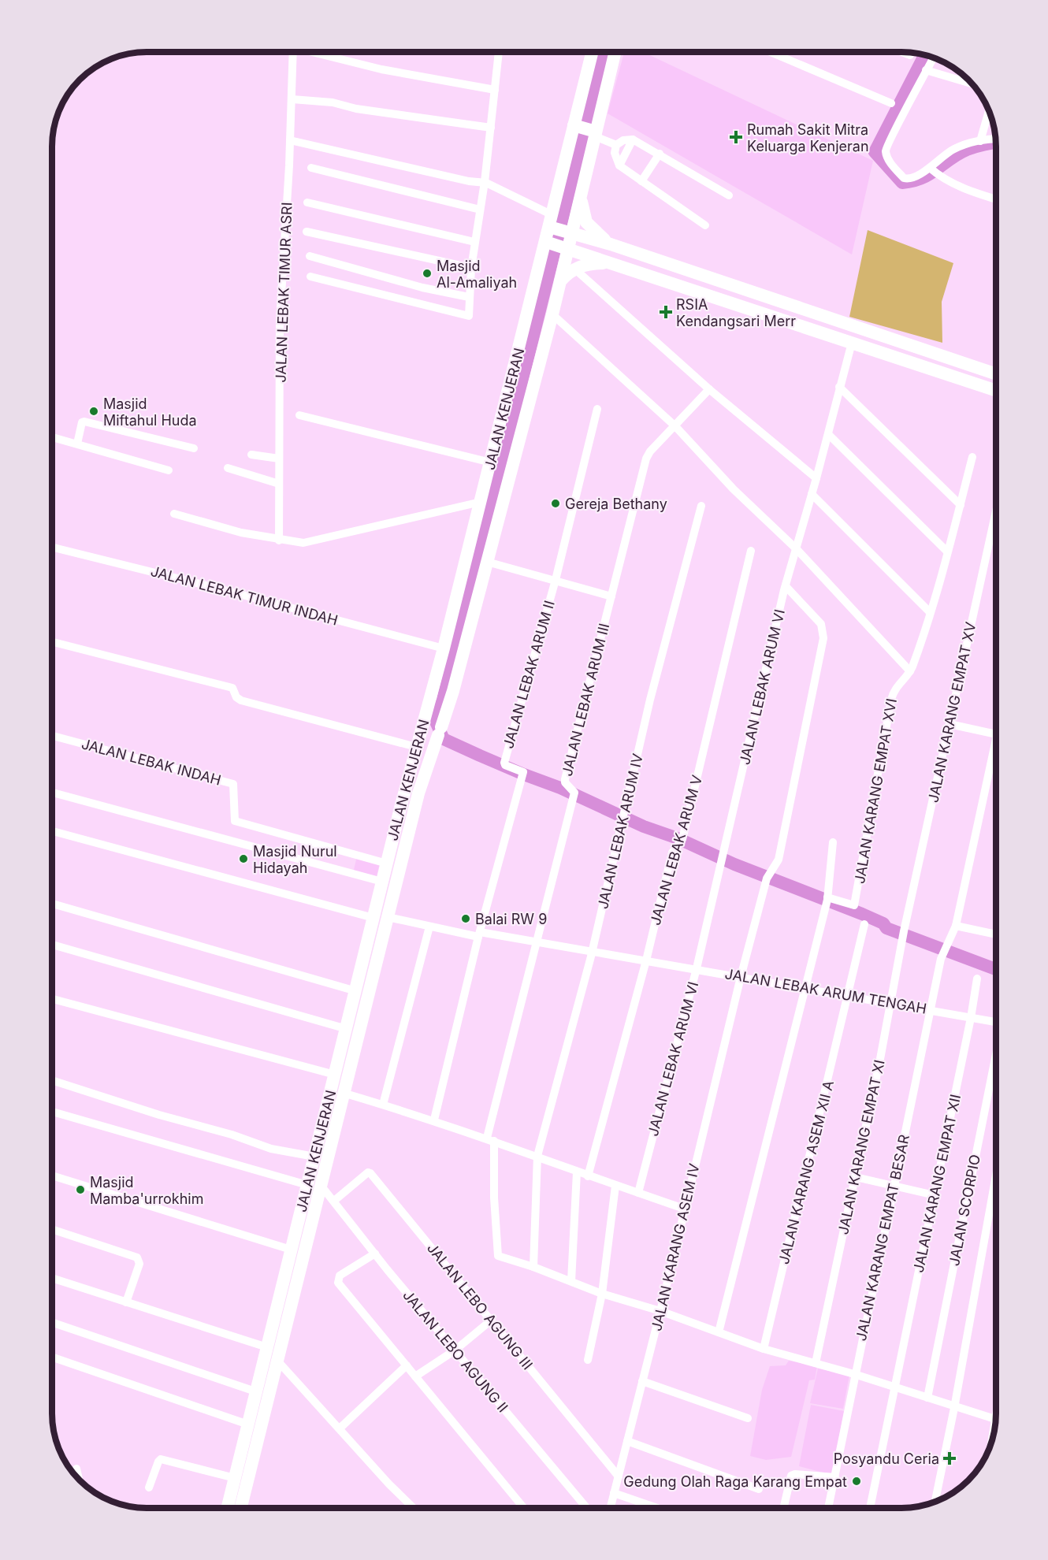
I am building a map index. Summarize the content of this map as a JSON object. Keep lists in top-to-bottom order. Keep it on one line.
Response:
{"streets":{"main road":["JALAN KENJERAN"],"street":["JALAN LEBAK TIMUR ASRI","JALAN LEBAK TIMUR INDAH","JALAN LEBAK ARUM II","JALAN LEBAK ARUM VI","JALAN LEBAK ARUM III","JALAN KARANG EMPAT XV","JALAN LEBAK INDAH","JALAN KARANG EMPAT XVI","JALAN LEBAK ARUM IV","JALAN LEBAK ARUM V","JALAN LEBAK ARUM TENGAH","JALAN KARANG EMPAT XI","JALAN KARANG ASEM XII A","JALAN KARANG EMPAT XII","JALAN SCORPIO","JALAN KARANG EMPAT BESAR","JALAN KARANG ASEM IV","JALAN LEBO AGUNG III","JALAN LEBO AGUNG II"]},"crossings":[["JALAN KENJERAN","JALAN LEBAK TIMUR INDAH"],["JALAN KENJERAN","JALAN LEBAK INDAH"],["JALAN KENJERAN","JALAN LEBAK ARUM TENGAH"],["JALAN KENJERAN","JALAN LEBO AGUNG II"],["JALAN LEBAK ARUM II","JALAN LEBAK ARUM TENGAH"],["JALAN LEBAK ARUM VI","JALAN LEBAK ARUM TENGAH"],["JALAN LEBAK ARUM VI","JALAN KARANG ASEM IV"],["JALAN LEBAK ARUM III","JALAN LEBAK ARUM IV"],["JALAN LEBAK ARUM III","JALAN LEBAK ARUM TENGAH"],["JALAN KARANG EMPAT XV","JALAN KARANG EMPAT XI"],["JALAN LEBAK ARUM IV","JALAN LEBAK ARUM TENGAH"],["JALAN LEBAK ARUM V","JALAN LEBAK ARUM TENGAH"],["JALAN LEBAK ARUM TENGAH","JALAN KARANG EMPAT XI"],["JALAN LEBAK ARUM TENGAH","JALAN KARANG ASEM XII A"],["JALAN LEBAK ARUM TENGAH","JALAN KARANG EMPAT XII"],["JALAN LEBAK ARUM TENGAH","JALAN KARANG EMPAT BESAR"],["JALAN LEBAK ARUM TENGAH","JALAN KARANG ASEM IV"],["JALAN KARANG ASEM IV","JALAN LEBO AGUNG III"],["JALAN LEBO AGUNG III","JALAN LEBO AGUNG II"]],"places":{"health":["Rumah Sakit Mitra Keluarga Kenjeran","RSIA Kendangsari Merr","Posyandu Ceria"],"other":["Masjid Al-Amaliyah","Masjid Miftahul Huda","Gereja Bethany","Masjid Nurul Hidayah","Balai RW 9","Masjid Mamba'urrokhim","Gedung Olah Raga Karang Empat"]}}
